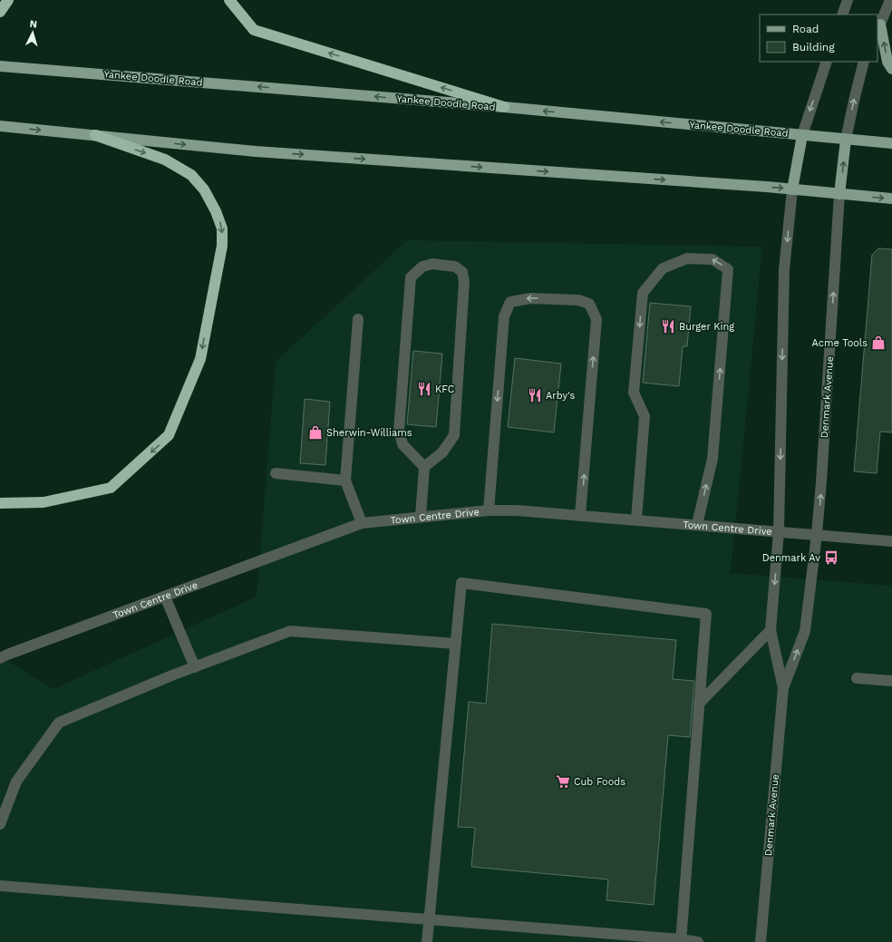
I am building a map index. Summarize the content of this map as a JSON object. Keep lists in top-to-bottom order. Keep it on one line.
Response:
{"streets":{"main road":["Yankee Doodle Road","Denmark Avenue"],"street":["Town Centre Drive"]},"crossings":[["Yankee Doodle Road","Denmark Avenue"],["Denmark Avenue","Town Centre Drive"]],"places":{"restaurant":["Burger King","KFC","Arby's"],"shop":["Acme Tools","Sherwin-Williams"],"bus stop":["Denmark Av"],"supermarket":["Cub Foods"]},"legend":["Road","Building"],"north":"top"}
